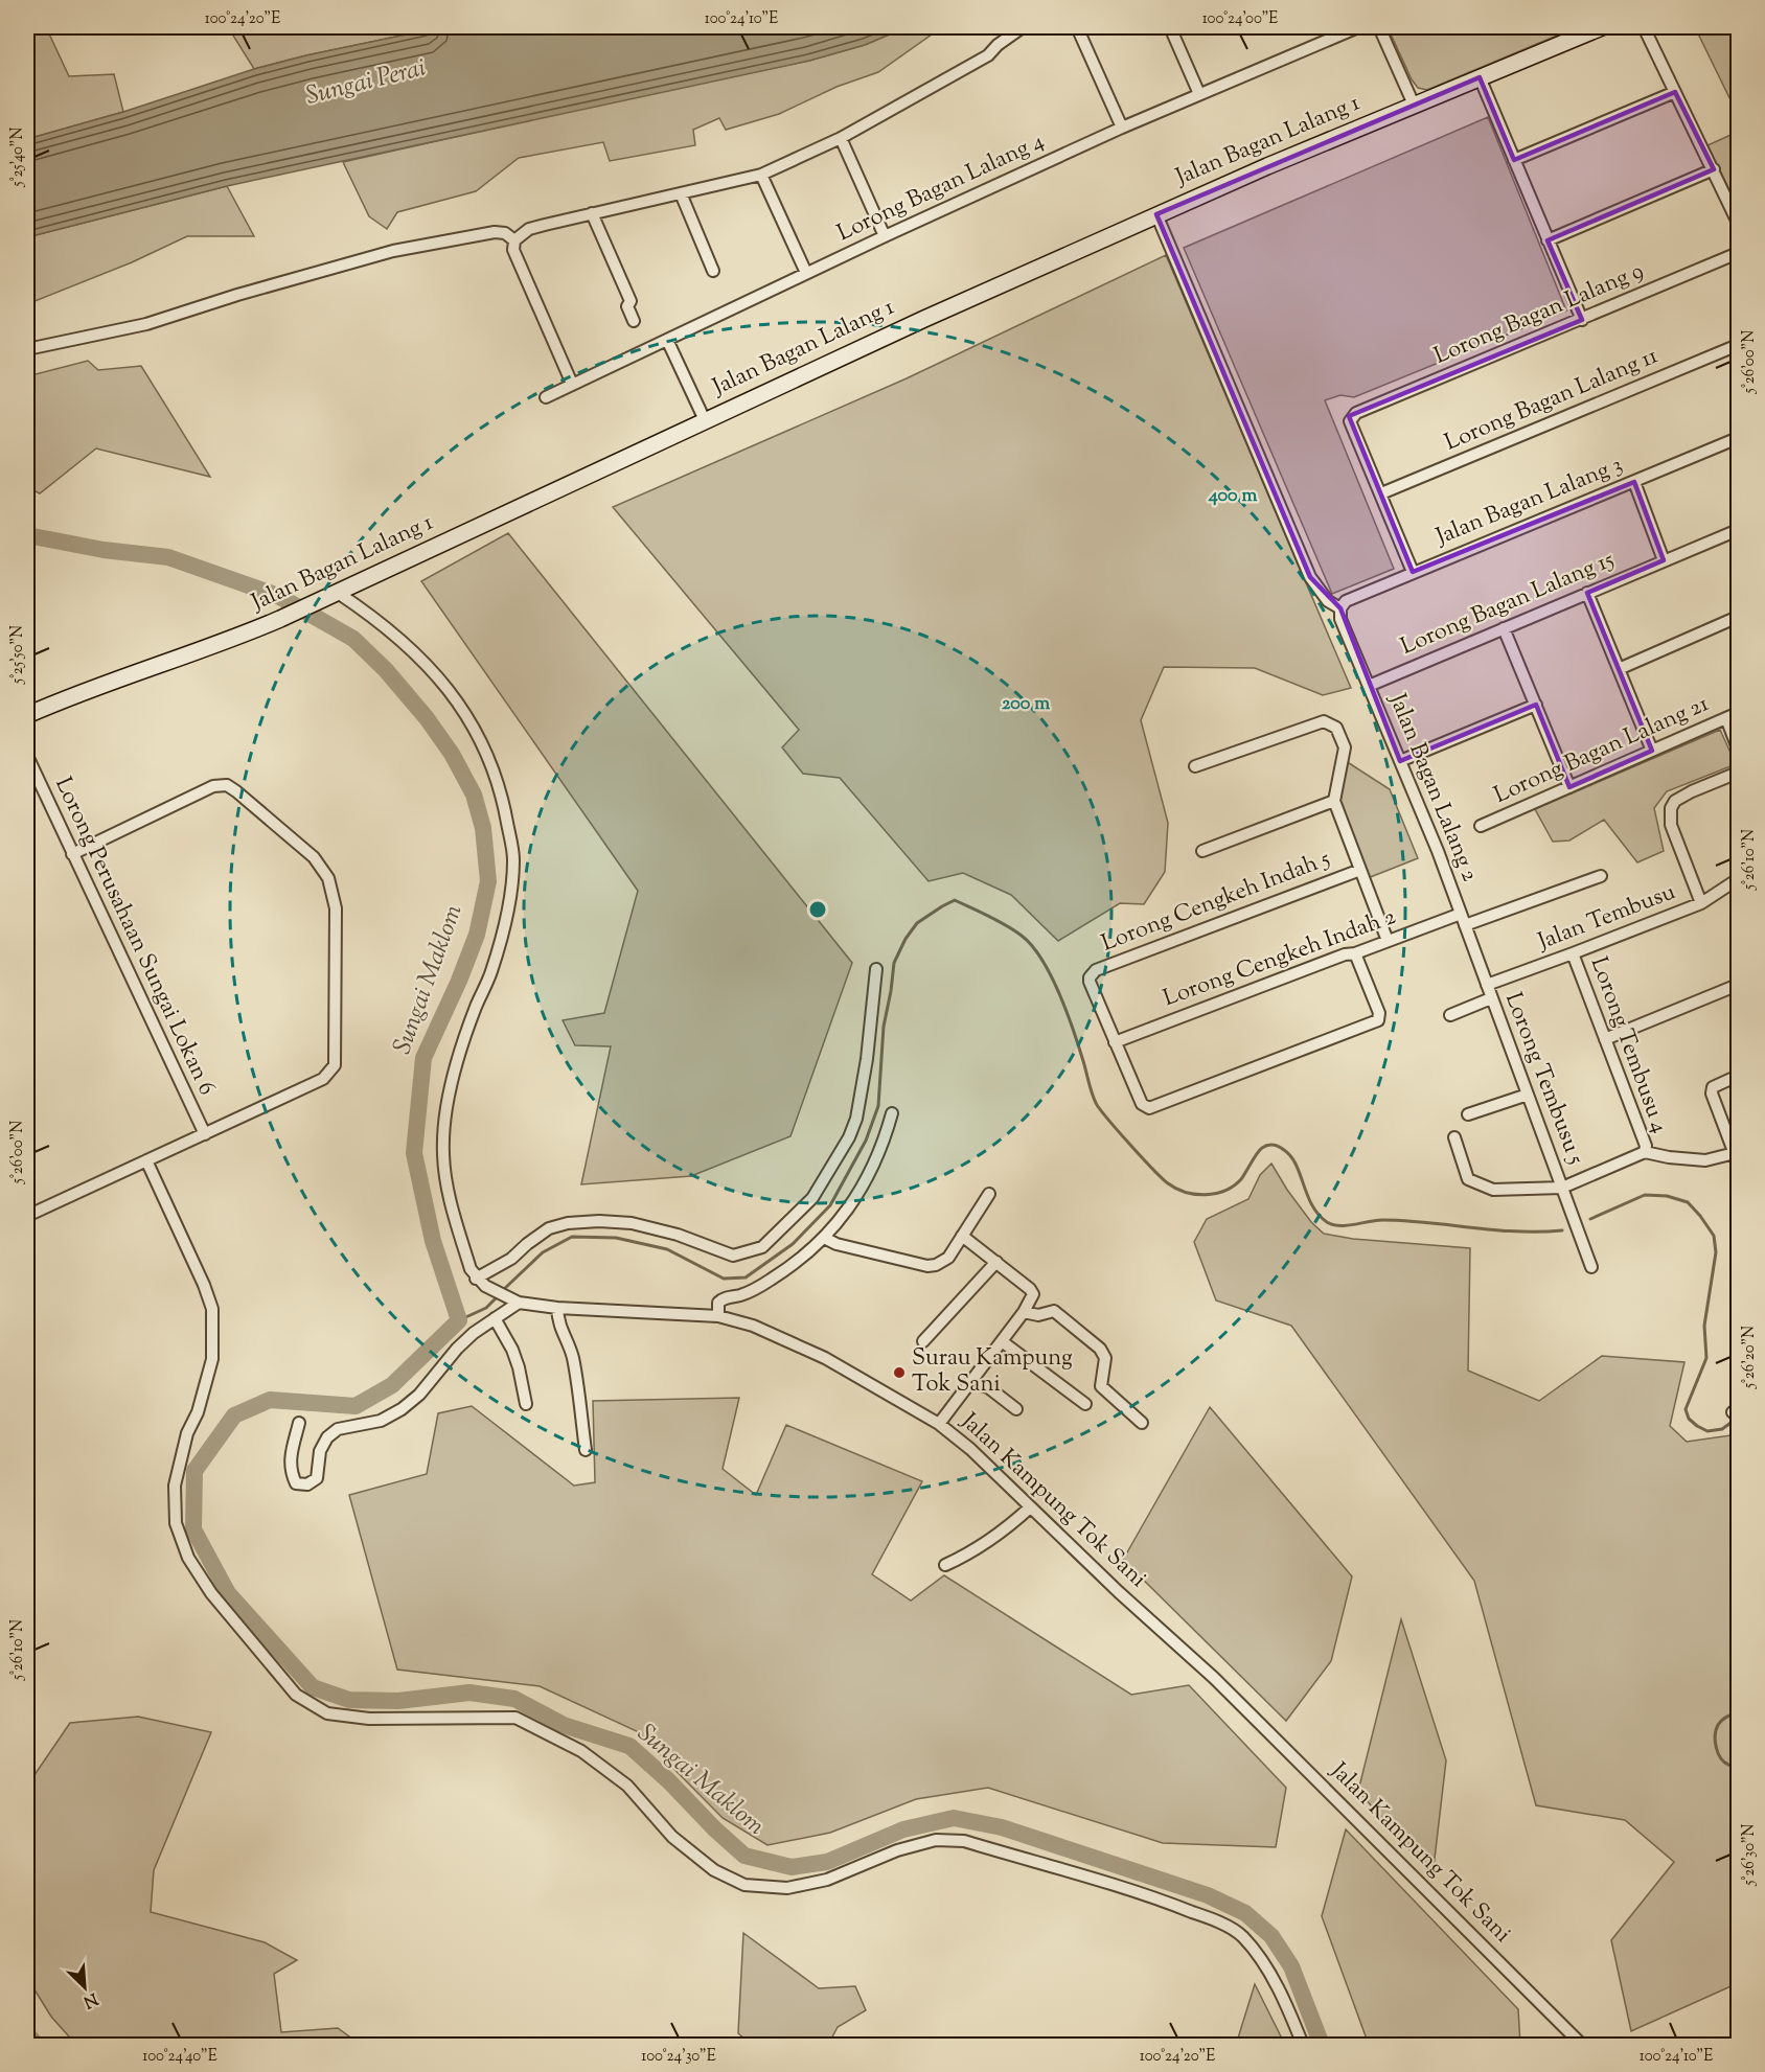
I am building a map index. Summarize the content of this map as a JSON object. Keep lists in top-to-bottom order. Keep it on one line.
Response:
{"streets":{"main road":["Jalan Bagan Lalang 1"],"street":["Lorong Bagan Lalang 4","Lorong Bagan Lalang 9","Lorong Bagan Lalang 11","Jalan Bagan Lalang 3","Lorong Bagan Lalang 15","Lorong Bagan Lalang 21","Jalan Bagan Lalang 2","Lorong Cengkeh Indah 5","Jalan Tembusu","Lorong Perusahaan Sungai Lokan 6","Lorong Cengkeh Indah 2","Lorong Tembusu 4","Lorong Tembusu 5","Jalan Kampung Tok Sani"]},"crossings":[["Lorong Bagan Lalang 9","Lorong Bagan Lalang 11"],["Jalan Bagan Lalang 3","Jalan Bagan Lalang 2"],["Lorong Bagan Lalang 15","Jalan Bagan Lalang 2"],["Jalan Bagan Lalang 2","Jalan Tembusu"],["Jalan Bagan Lalang 2","Lorong Cengkeh Indah 2"],["Jalan Bagan Lalang 2","Lorong Tembusu 5"],["Lorong Cengkeh Indah 5","Lorong Cengkeh Indah 2"],["Jalan Tembusu","Lorong Tembusu 4"],["Jalan Tembusu","Lorong Tembusu 5"]],"water":["Sungai Perai","Sungai Maklom"],"places":["Surau Kampung Tok Sani"],"north":"bottom right","coordinates":["100°24'20\"E","100°24'10\"E","100°24'00\"E","5°25'40\"N","5°26'00\"N","5°25'50\"N","5°26'10\"N","5°26'20\"N","5°26'30\"N","100°24'40\"E","100°24'30\"E"],"rings":["400 m","200 m"]}
